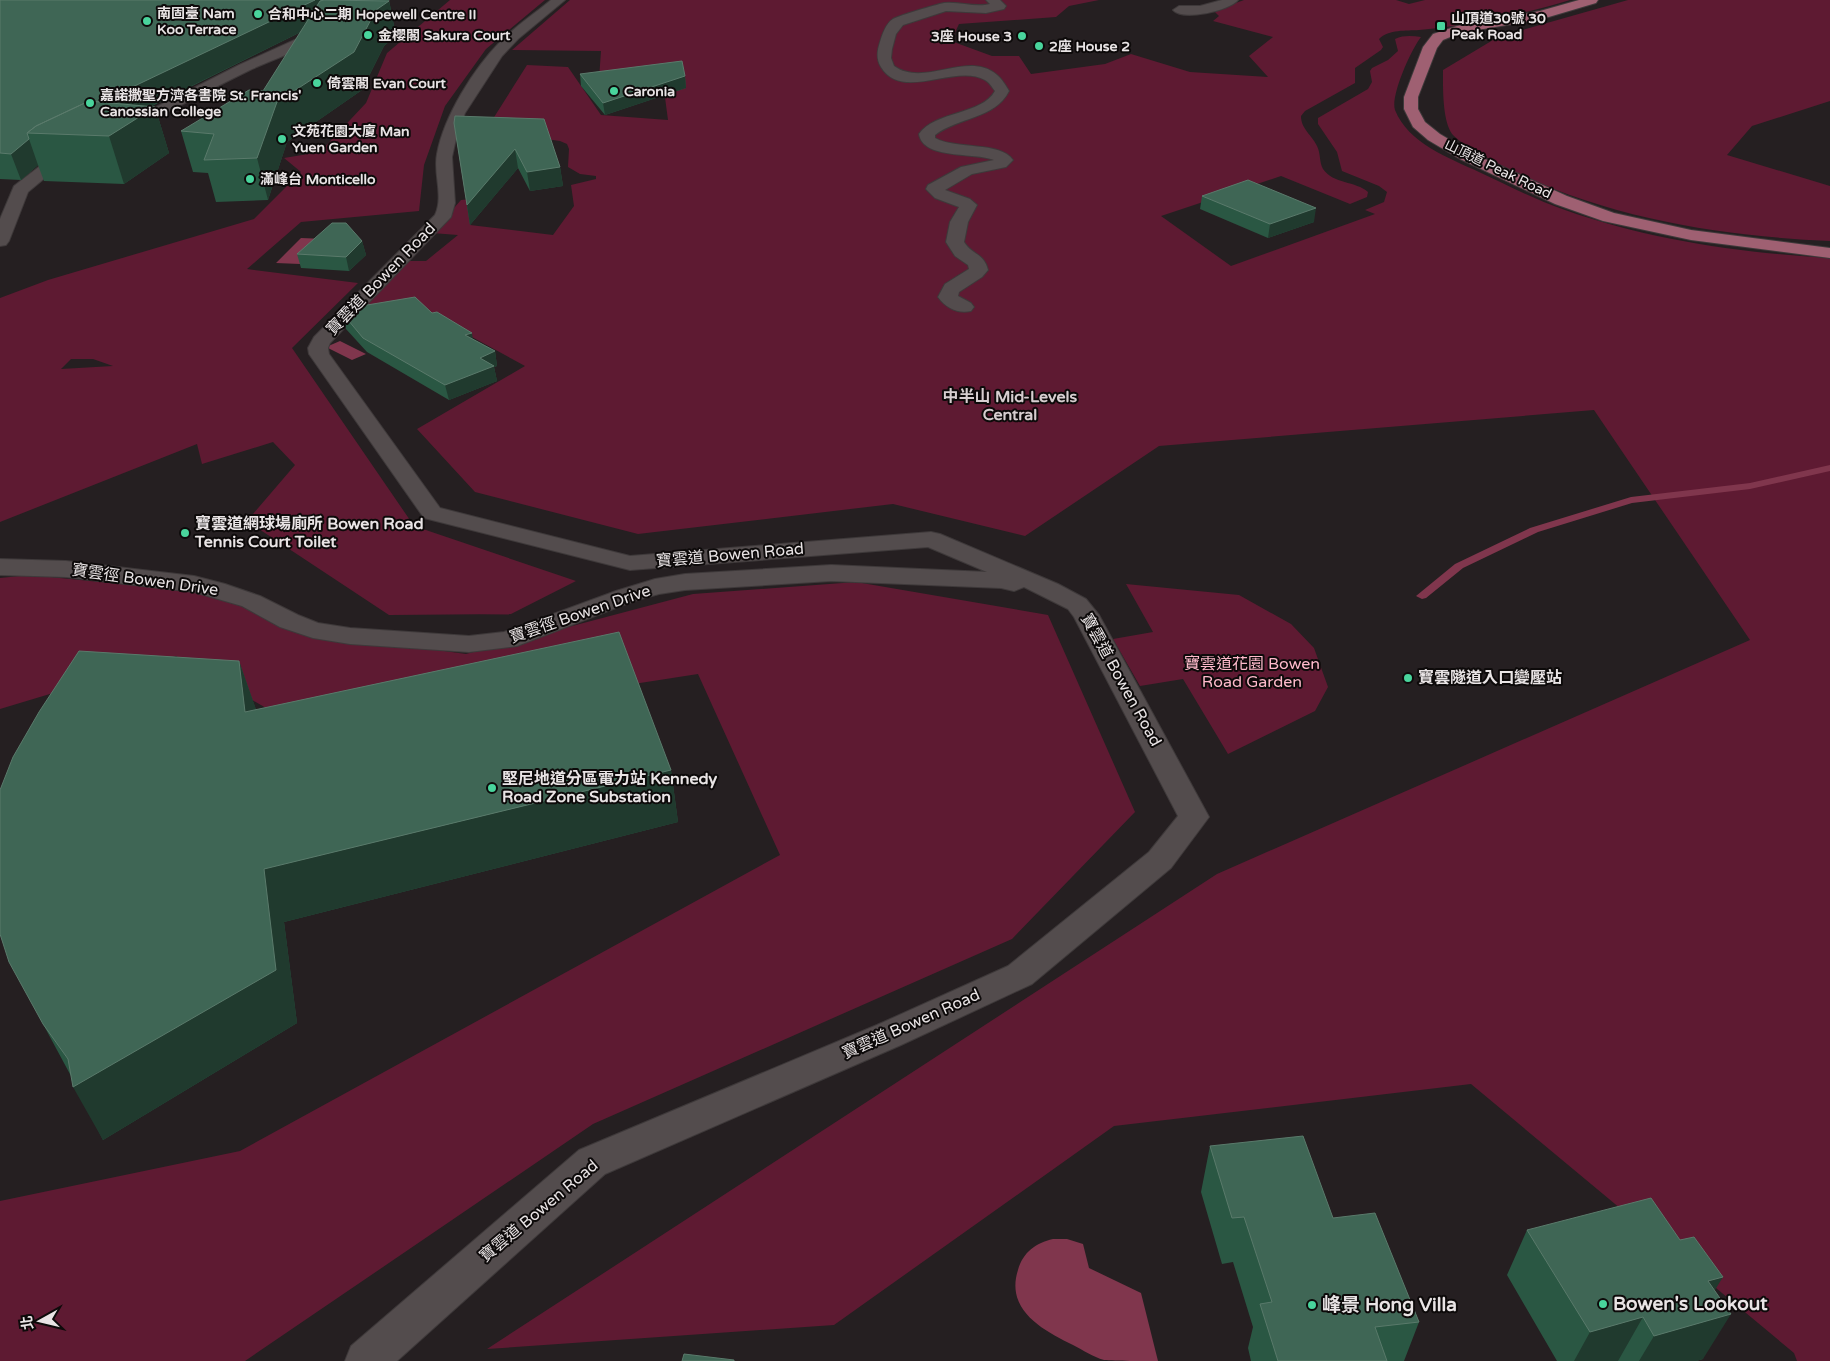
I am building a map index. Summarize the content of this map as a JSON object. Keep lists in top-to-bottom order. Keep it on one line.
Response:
{"streets":{"main road":["山頂道 Peak Road"],"street":["寶雲道 Bowen Road","寶雲徑 Bowen Drive"]},"crossings":[["寶雲道 Bowen Road","寶雲徑 Bowen Drive"]],"districts":["中半山 Mid-Levels Central"],"parks":["寶雲道花園 Bowen Road Garden"],"places":{"other":["合和中心二期 Hopewell Centre II","南固臺 Nam Koo Terrace","金櫻閣 Sakura Court","3座 House 3","2座 House 2","倚雲閣 Evan Court","Caronia","嘉諾撒聖方濟各書院 St. Francis' Canossian College","文苑花園大廈 Man Yuen Garden","滿峰台 Monticello","寶雲道網球場廁所 Bowen Road Tennis Court Toilet","寶雲隧道入口變壓站","堅尼地道分區電力站 Kennedy Road Zone Substation","Bowen's Lookout","峰景 Hong Villa"],"transit":["山頂道30號 30 Peak Road"]},"north":"left"}
